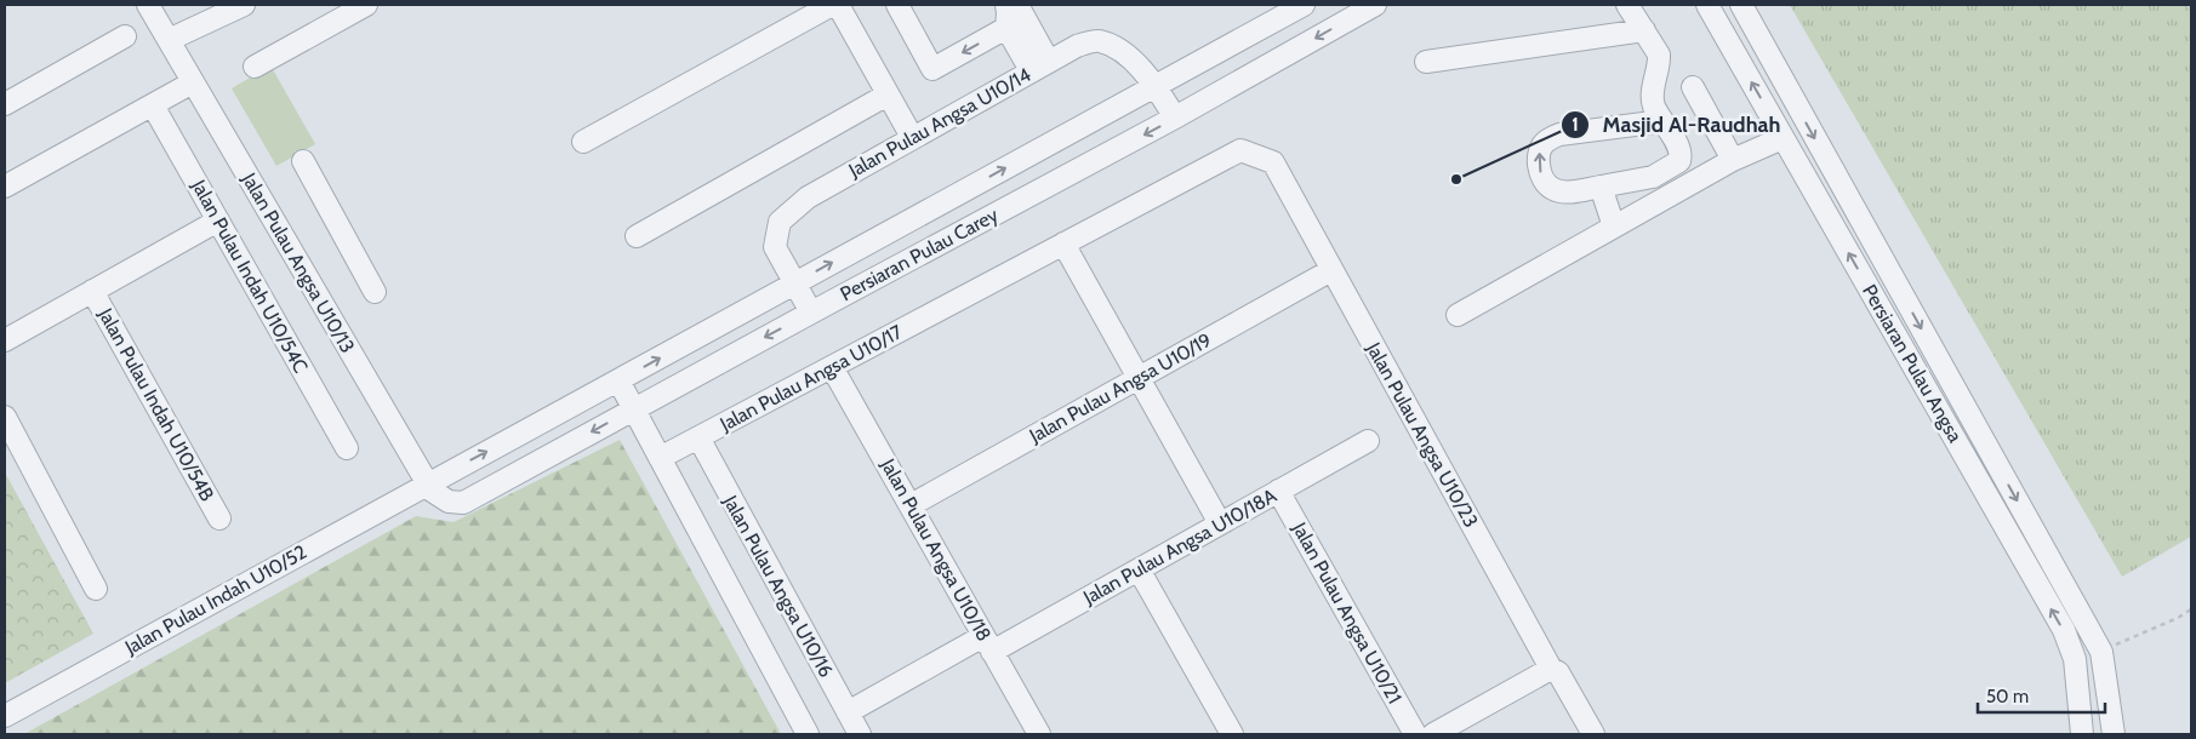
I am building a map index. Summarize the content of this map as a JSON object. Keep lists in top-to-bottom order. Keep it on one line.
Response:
{"streets":{"street":["Jalan Pulau Angsa U10/14","Persiaran Pulau Carey","Jalan Pulau Angsa U10/13","Jalan Pulau Indah U10/54C","Persiaran Pulau Angsa","Jalan Pulau Angsa U10/17","Jalan Pulau Angsa U10/19","Jalan Pulau Indah U10/54B","Jalan Pulau Angsa U10/23","Jalan Pulau Angsa U10/18A","Jalan Pulau Angsa U10/18","Jalan Pulau Angsa U10/16","Jalan Pulau Indah U10/52","Jalan Pulau Angsa U10/21"]},"crossings":[["Jalan Pulau Angsa U10/14","Persiaran Pulau Carey"],["Persiaran Pulau Carey","Jalan Pulau Angsa U10/13"],["Persiaran Pulau Carey","Jalan Pulau Indah U10/52"],["Jalan Pulau Angsa U10/13","Jalan Pulau Indah U10/52"],["Jalan Pulau Angsa U10/17","Jalan Pulau Angsa U10/23"],["Jalan Pulau Angsa U10/17","Jalan Pulau Angsa U10/18"],["Jalan Pulau Angsa U10/17","Jalan Pulau Angsa U10/16"],["Jalan Pulau Angsa U10/19","Jalan Pulau Angsa U10/23"],["Jalan Pulau Angsa U10/19","Jalan Pulau Angsa U10/18"],["Jalan Pulau Angsa U10/18A","Jalan Pulau Angsa U10/18"],["Jalan Pulau Angsa U10/18A","Jalan Pulau Angsa U10/16"],["Jalan Pulau Angsa U10/18A","Jalan Pulau Angsa U10/21"]],"places":["Masjid Al-Raudhah"],"scale_bar":"50 m"}
